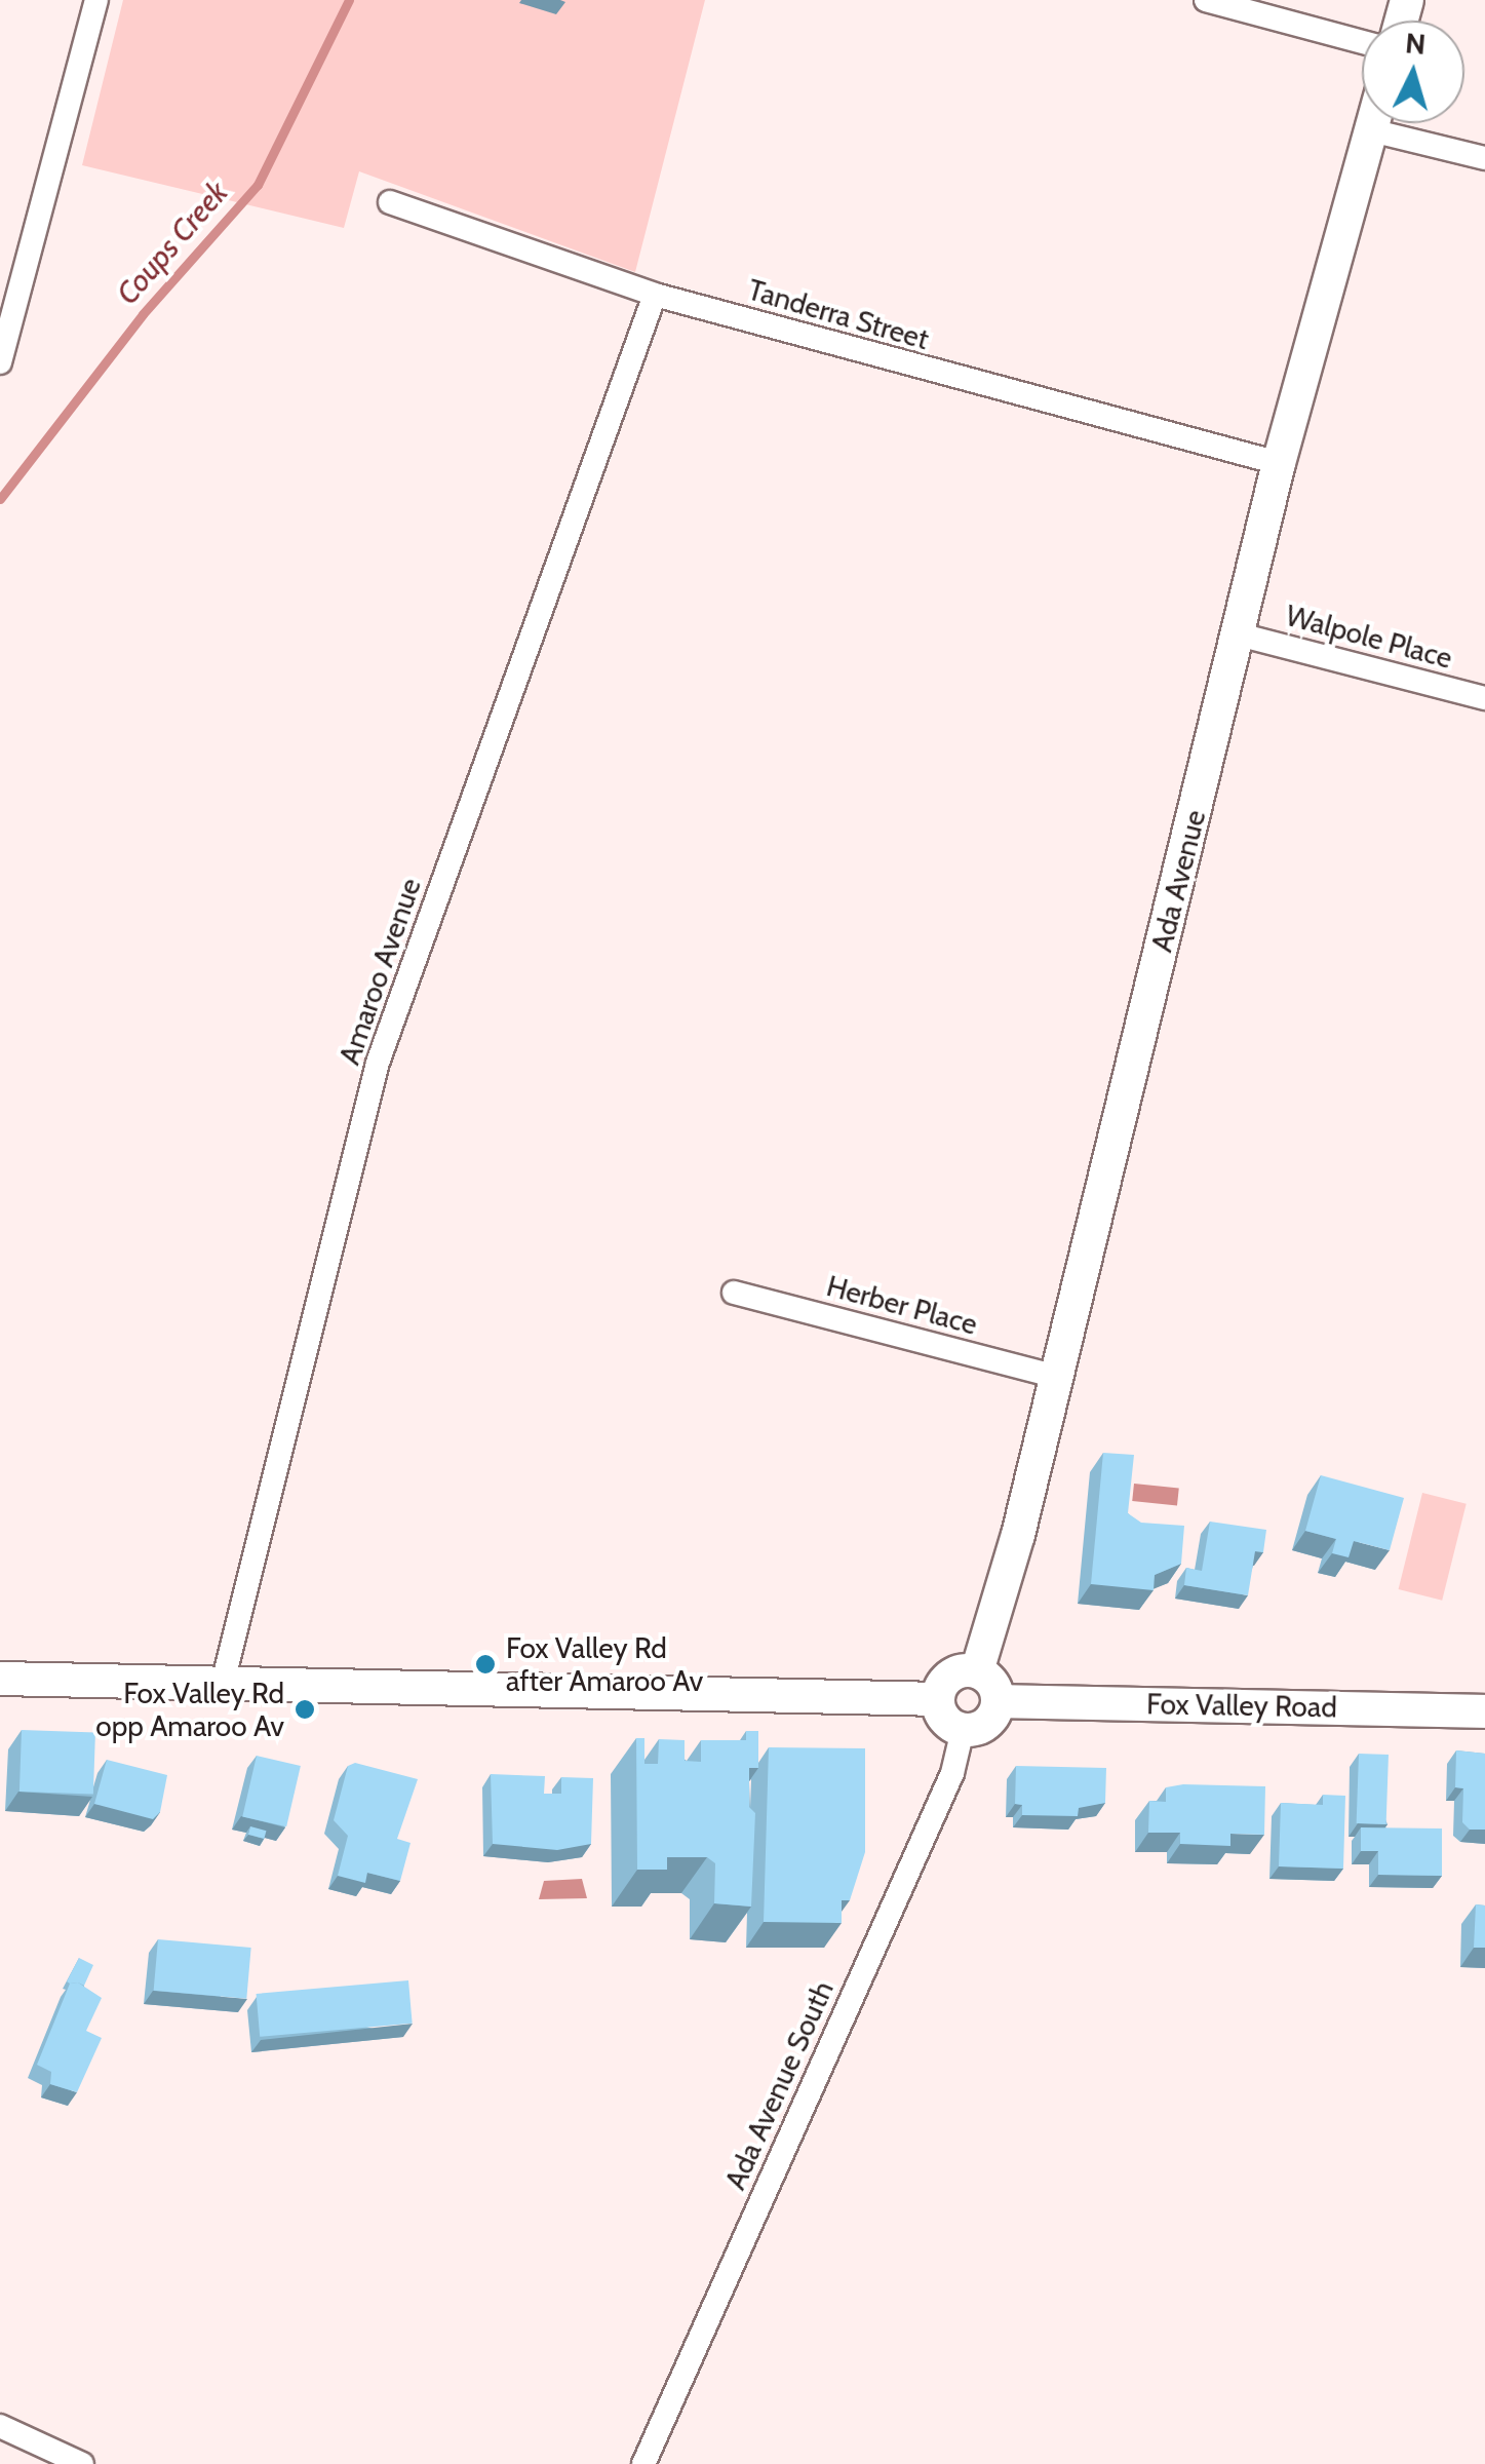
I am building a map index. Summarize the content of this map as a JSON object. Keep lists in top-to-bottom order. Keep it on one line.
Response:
{"streets":{"street":["Tanderra Street","Walpole Place","Ada Avenue","Amaroo Avenue","Herber Place","Fox Valley Road","Ada Avenue South"]},"crossings":[["Tanderra Street","Ada Avenue"],["Tanderra Street","Amaroo Avenue"],["Walpole Place","Ada Avenue"],["Ada Avenue","Herber Place"],["Ada Avenue","Fox Valley Road"],["Ada Avenue","Ada Avenue South"],["Fox Valley Road","Ada Avenue South"]],"water":["Coups Creek"],"places":["Fox Valley Rd after Amaroo Av","Fox Valley Rd opp Amaroo Av"],"north":"top"}
